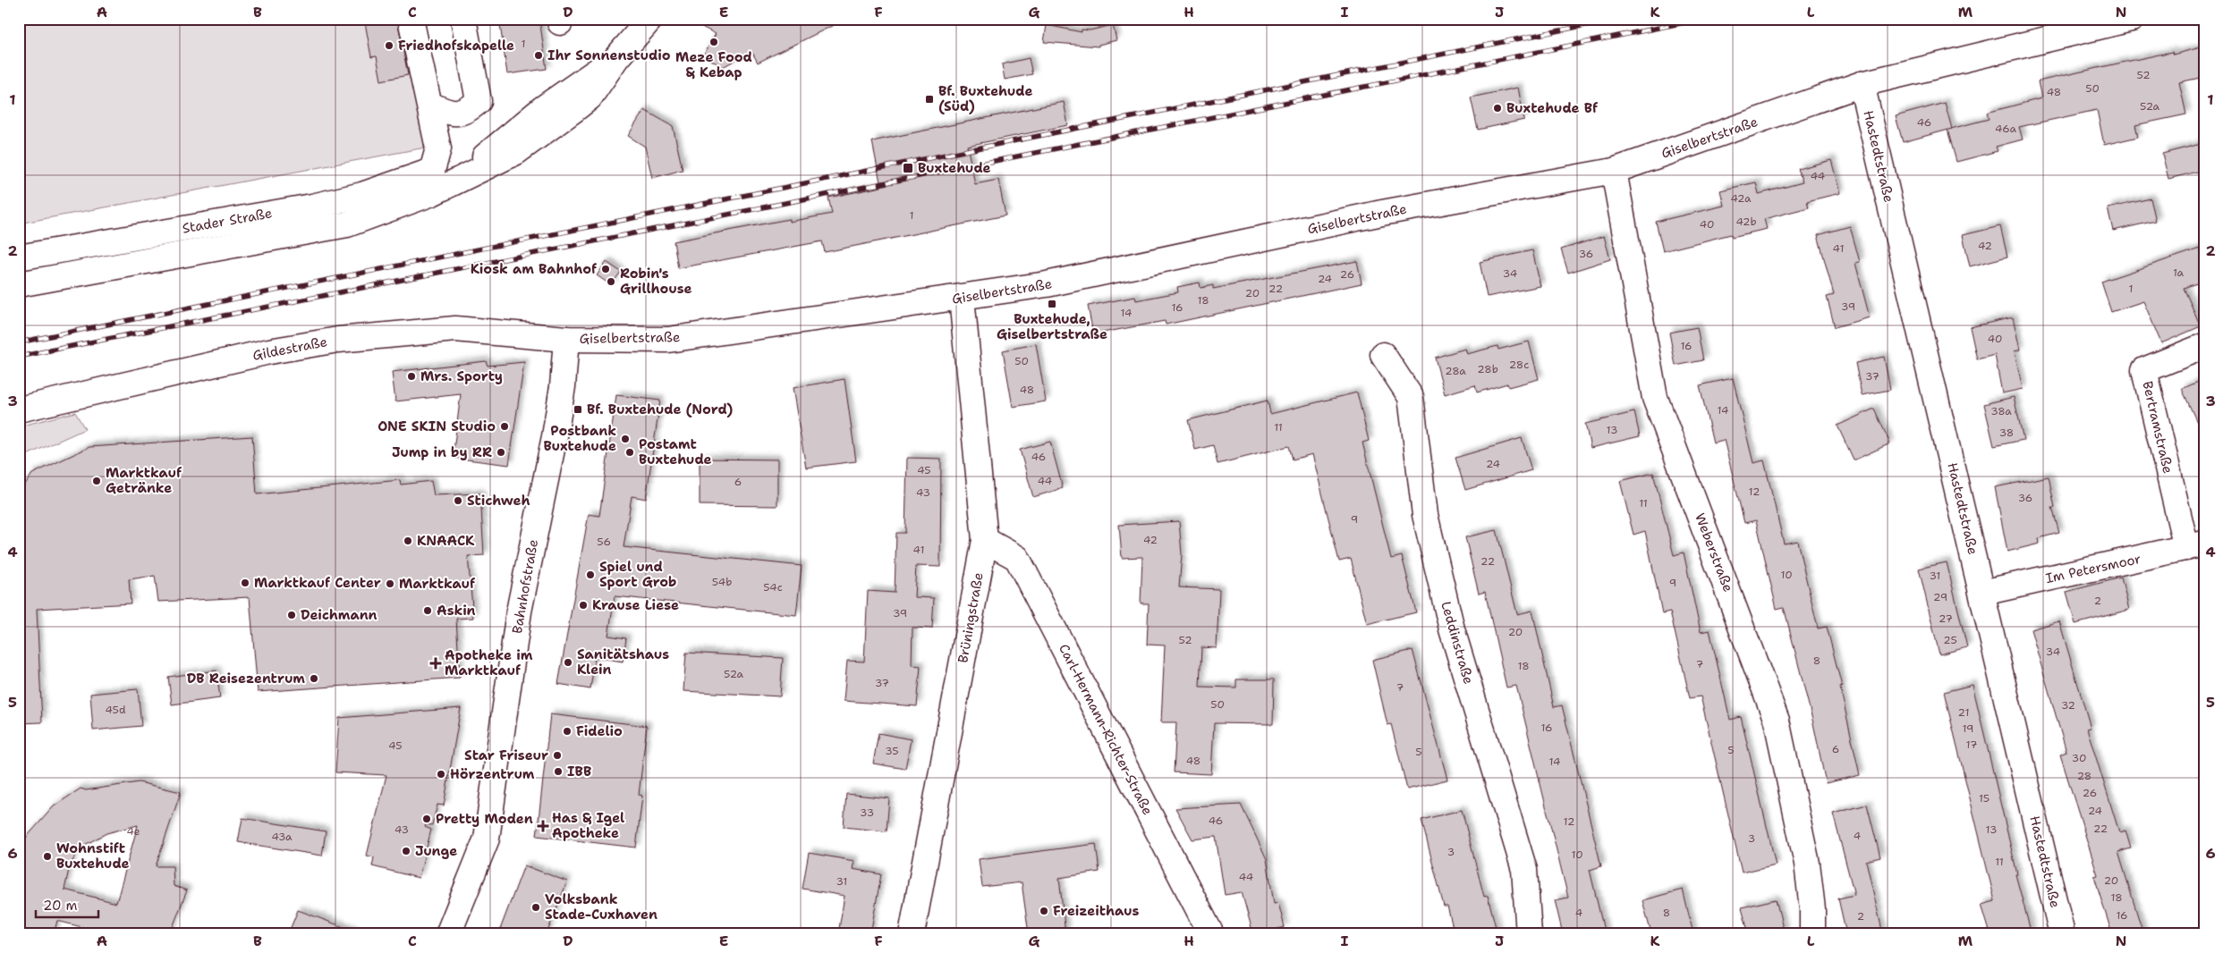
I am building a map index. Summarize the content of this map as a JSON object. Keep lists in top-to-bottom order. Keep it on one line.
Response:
{"streets":{"street":["Giselbertstraße","Hastedtstraße","Stader Straße","Gildestraße","Bertramstraße","Weberstraße","Im Petersmoor","Bahnhofstraße","Brüningstraße","Leddinstraße","Carl-Hermann-Richter-Straße"]},"crossings":[["Giselbertstraße","Hastedtstraße"],["Giselbertstraße","Gildestraße"],["Giselbertstraße","Weberstraße"],["Giselbertstraße","Bahnhofstraße"],["Giselbertstraße","Brüningstraße"],["Hastedtstraße","Im Petersmoor"],["Gildestraße","Bahnhofstraße"],["Bertramstraße","Im Petersmoor"],["Brüningstraße","Carl-Hermann-Richter-Straße"]],"places":{"other":["Meze Food & Kebap","Friedhofskapelle","Ihr Sonnenstudio","Buxtehude Bf","Kiosk am Bahnhof","Robin's Grillhouse","Mrs. Sporty","ONE SKIN Studio","Postbank Buxtehude","Jump in by RR","Postamt Buxtehude","Marktkauf Getränke","Stichweh","KNAACK","Spiel und Sport Grob","Marktkauf Center","Marktkauf","Krause Liese","Askin","Deichmann","Sanitätshaus Klein","DB Reisezentrum","Fidelio","Star Friseur","IBB","Hörzentrum","Pretty Moden","Junge","Wohnstift Buxtehude","Volksbank Stade-Cuxhaven","Freizeithaus"],"transit":["Bf. Buxtehude (Süd)","Buxtehude","Buxtehude, Giselbertstraße","Bf. Buxtehude (Nord)"],"health":["Apotheke im Marktkauf","Has & Igel Apotheke"]},"house_numbers":["1","52","50","48","52a","46","46a","44","42a","1","42b","40","42","41","36","1a","34","26","24","22","1","20","18","39","16","14","40","16","50","28c","28b","28a","37","48","14","38a","11","13","38","46","24","45","44","6","12","43","36","11","9","42","56","41","22","10","31","54b","9","54c","29","2","39","27","20","52","25","34","8","7","18","52a","37","7","50","32","45d","21","16","19","17","45","6","5","35","5","30","48","14","28","26","15","24","33","46","12","22","43","13","4e","4","43a","3","3","10","11","44","20","31","18","4","8","16","2"],"scale_bar":"20 m","grid":{"columns":["A","B","C","D","E","F","G","H","I","J","K","L","M","N"],"rows":["1","2","3","4","5","6"]}}
